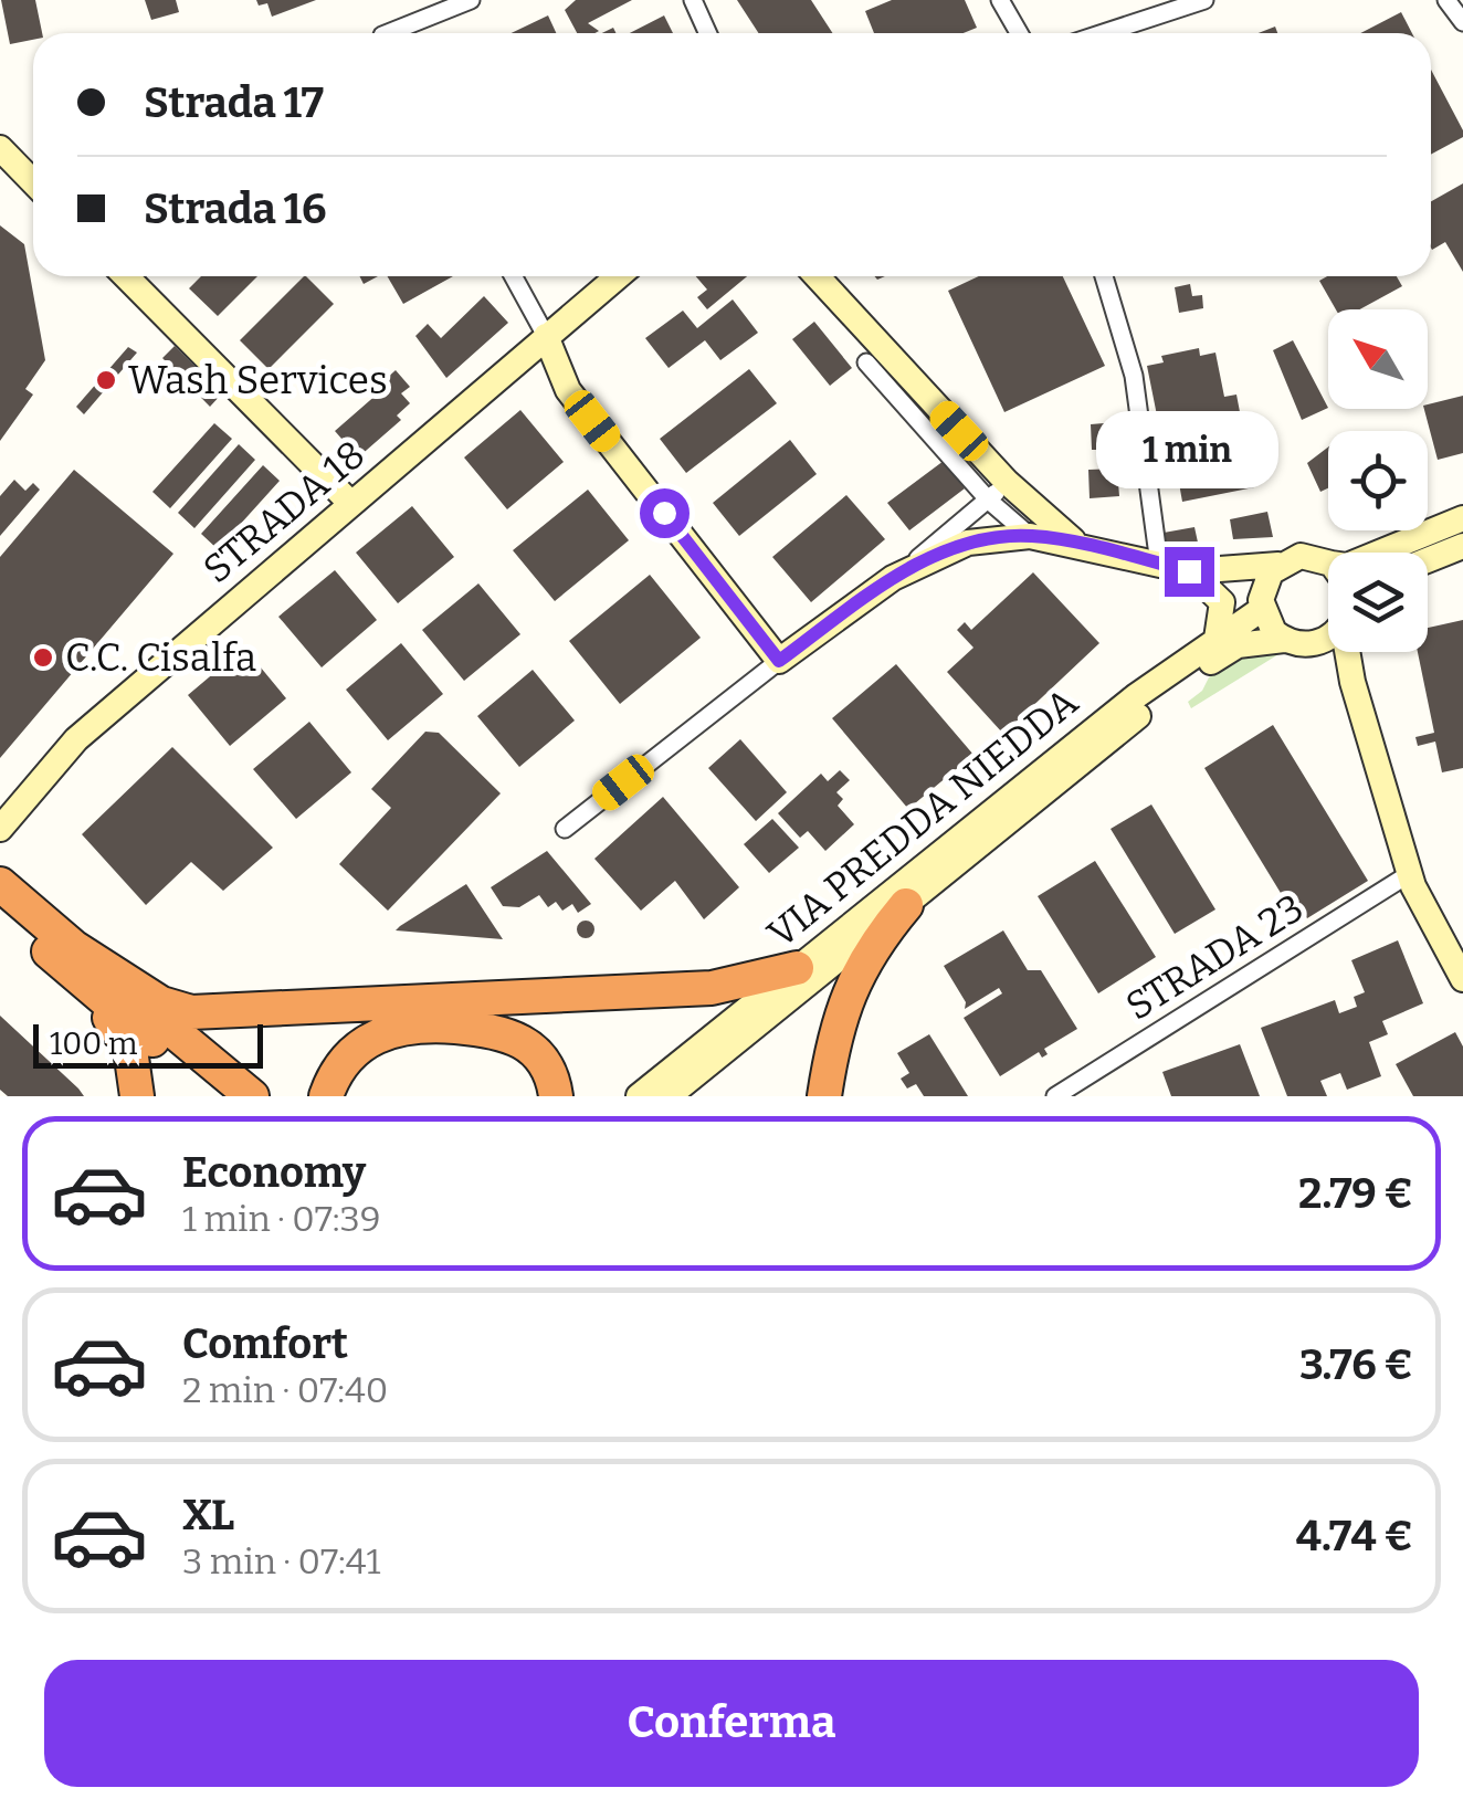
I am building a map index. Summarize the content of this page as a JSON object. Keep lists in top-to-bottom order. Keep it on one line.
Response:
{"streets":{"street":["STRADA 18","VIA PREDDA NIEDDA","STRADA 23"]},"places":["Wash Services","C.C. Cisalfa"],"scale_bar":"100 m","north":"top left","page":{"banner":["Strada 17","Strada 16"],"bubble":"1 min","scale":"100 m","list":[{"name":"Economy","note":"1 min · 07:39","value":"2.79 €"},{"name":"Comfort","note":"2 min · 07:40","value":"3.76 €"},{"name":"XL","note":"3 min · 07:41","value":"4.74 €"}],"buttons":"Conferma"}}
